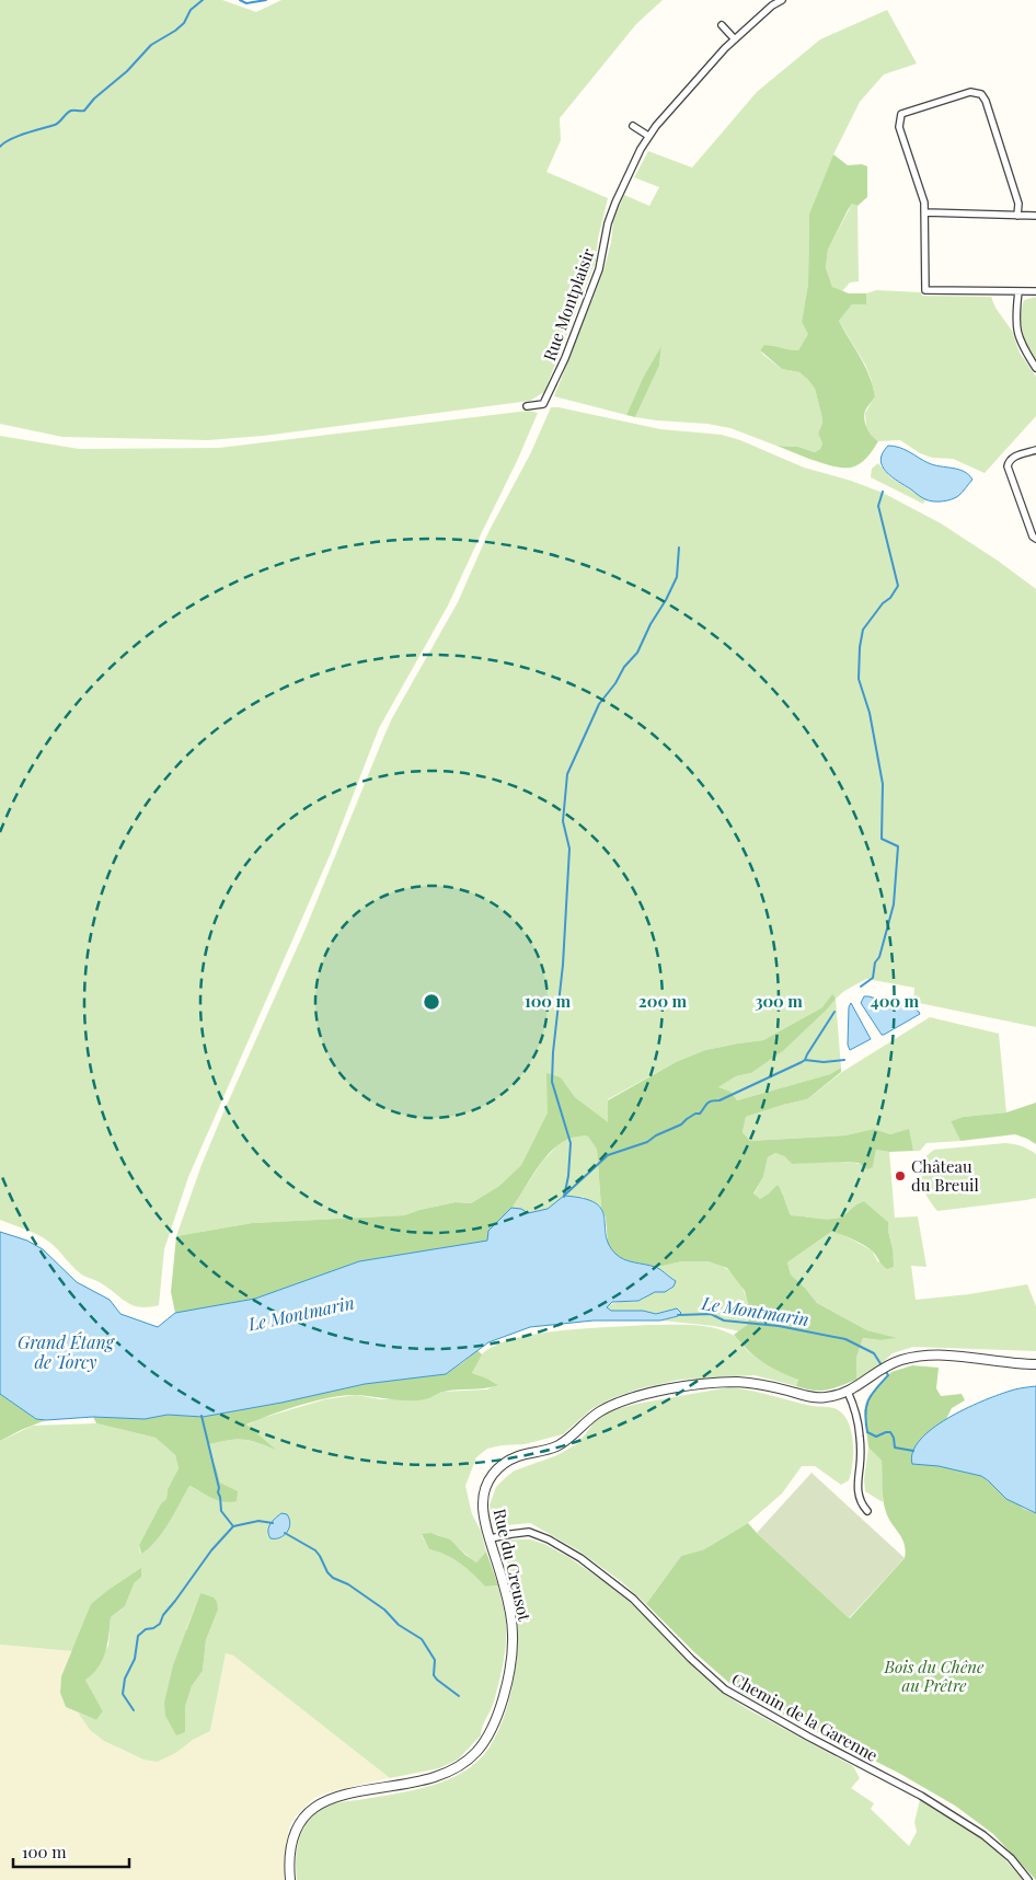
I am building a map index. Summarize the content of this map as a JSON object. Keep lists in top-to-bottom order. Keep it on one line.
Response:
{"streets":{"street":["Rue Montplaisir","Rue du Creusot","Chemin de la Garenne"]},"crossings":[["Rue du Creusot","Chemin de la Garenne"]],"water":["Le Montmarin","Grand Étang de Torcy"],"parks":["Bois du Chêne au Prêtre"],"places":["Château du Breuil"],"scale_bar":"100 m","rings":["100 m","200 m","300 m","400 m"]}
